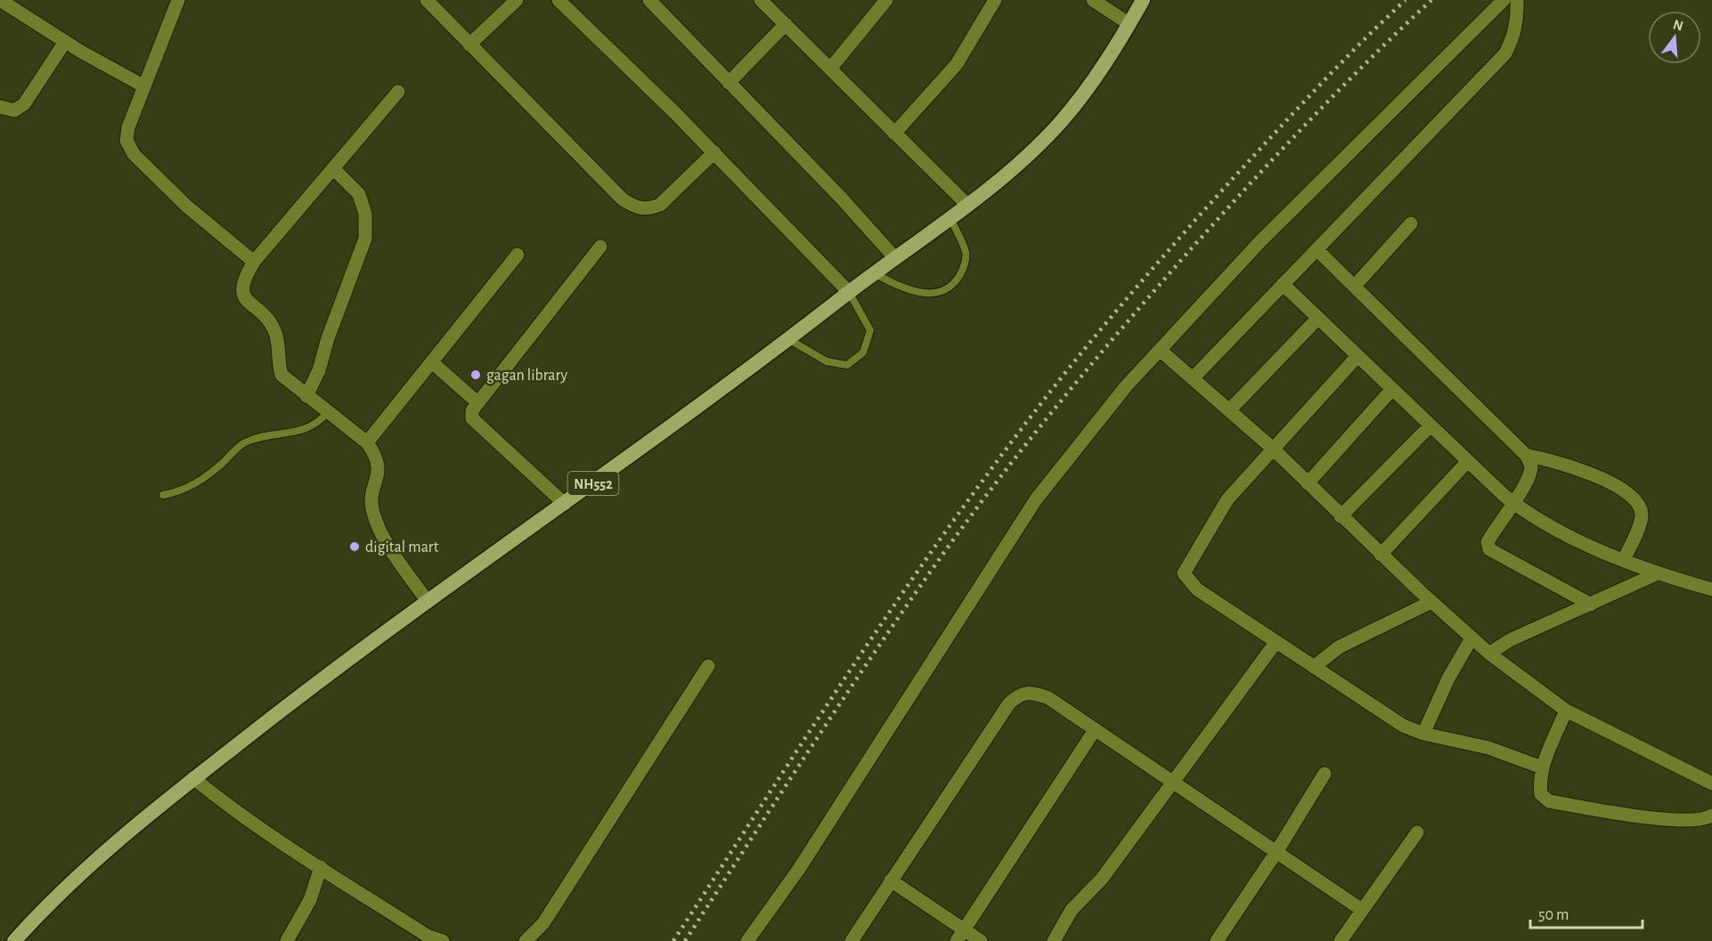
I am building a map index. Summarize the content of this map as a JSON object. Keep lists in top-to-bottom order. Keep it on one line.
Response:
{"streets":{"highway":["NH552"]},"places":["gagan library","digital mart"],"scale_bar":"50 m","north":"top"}
